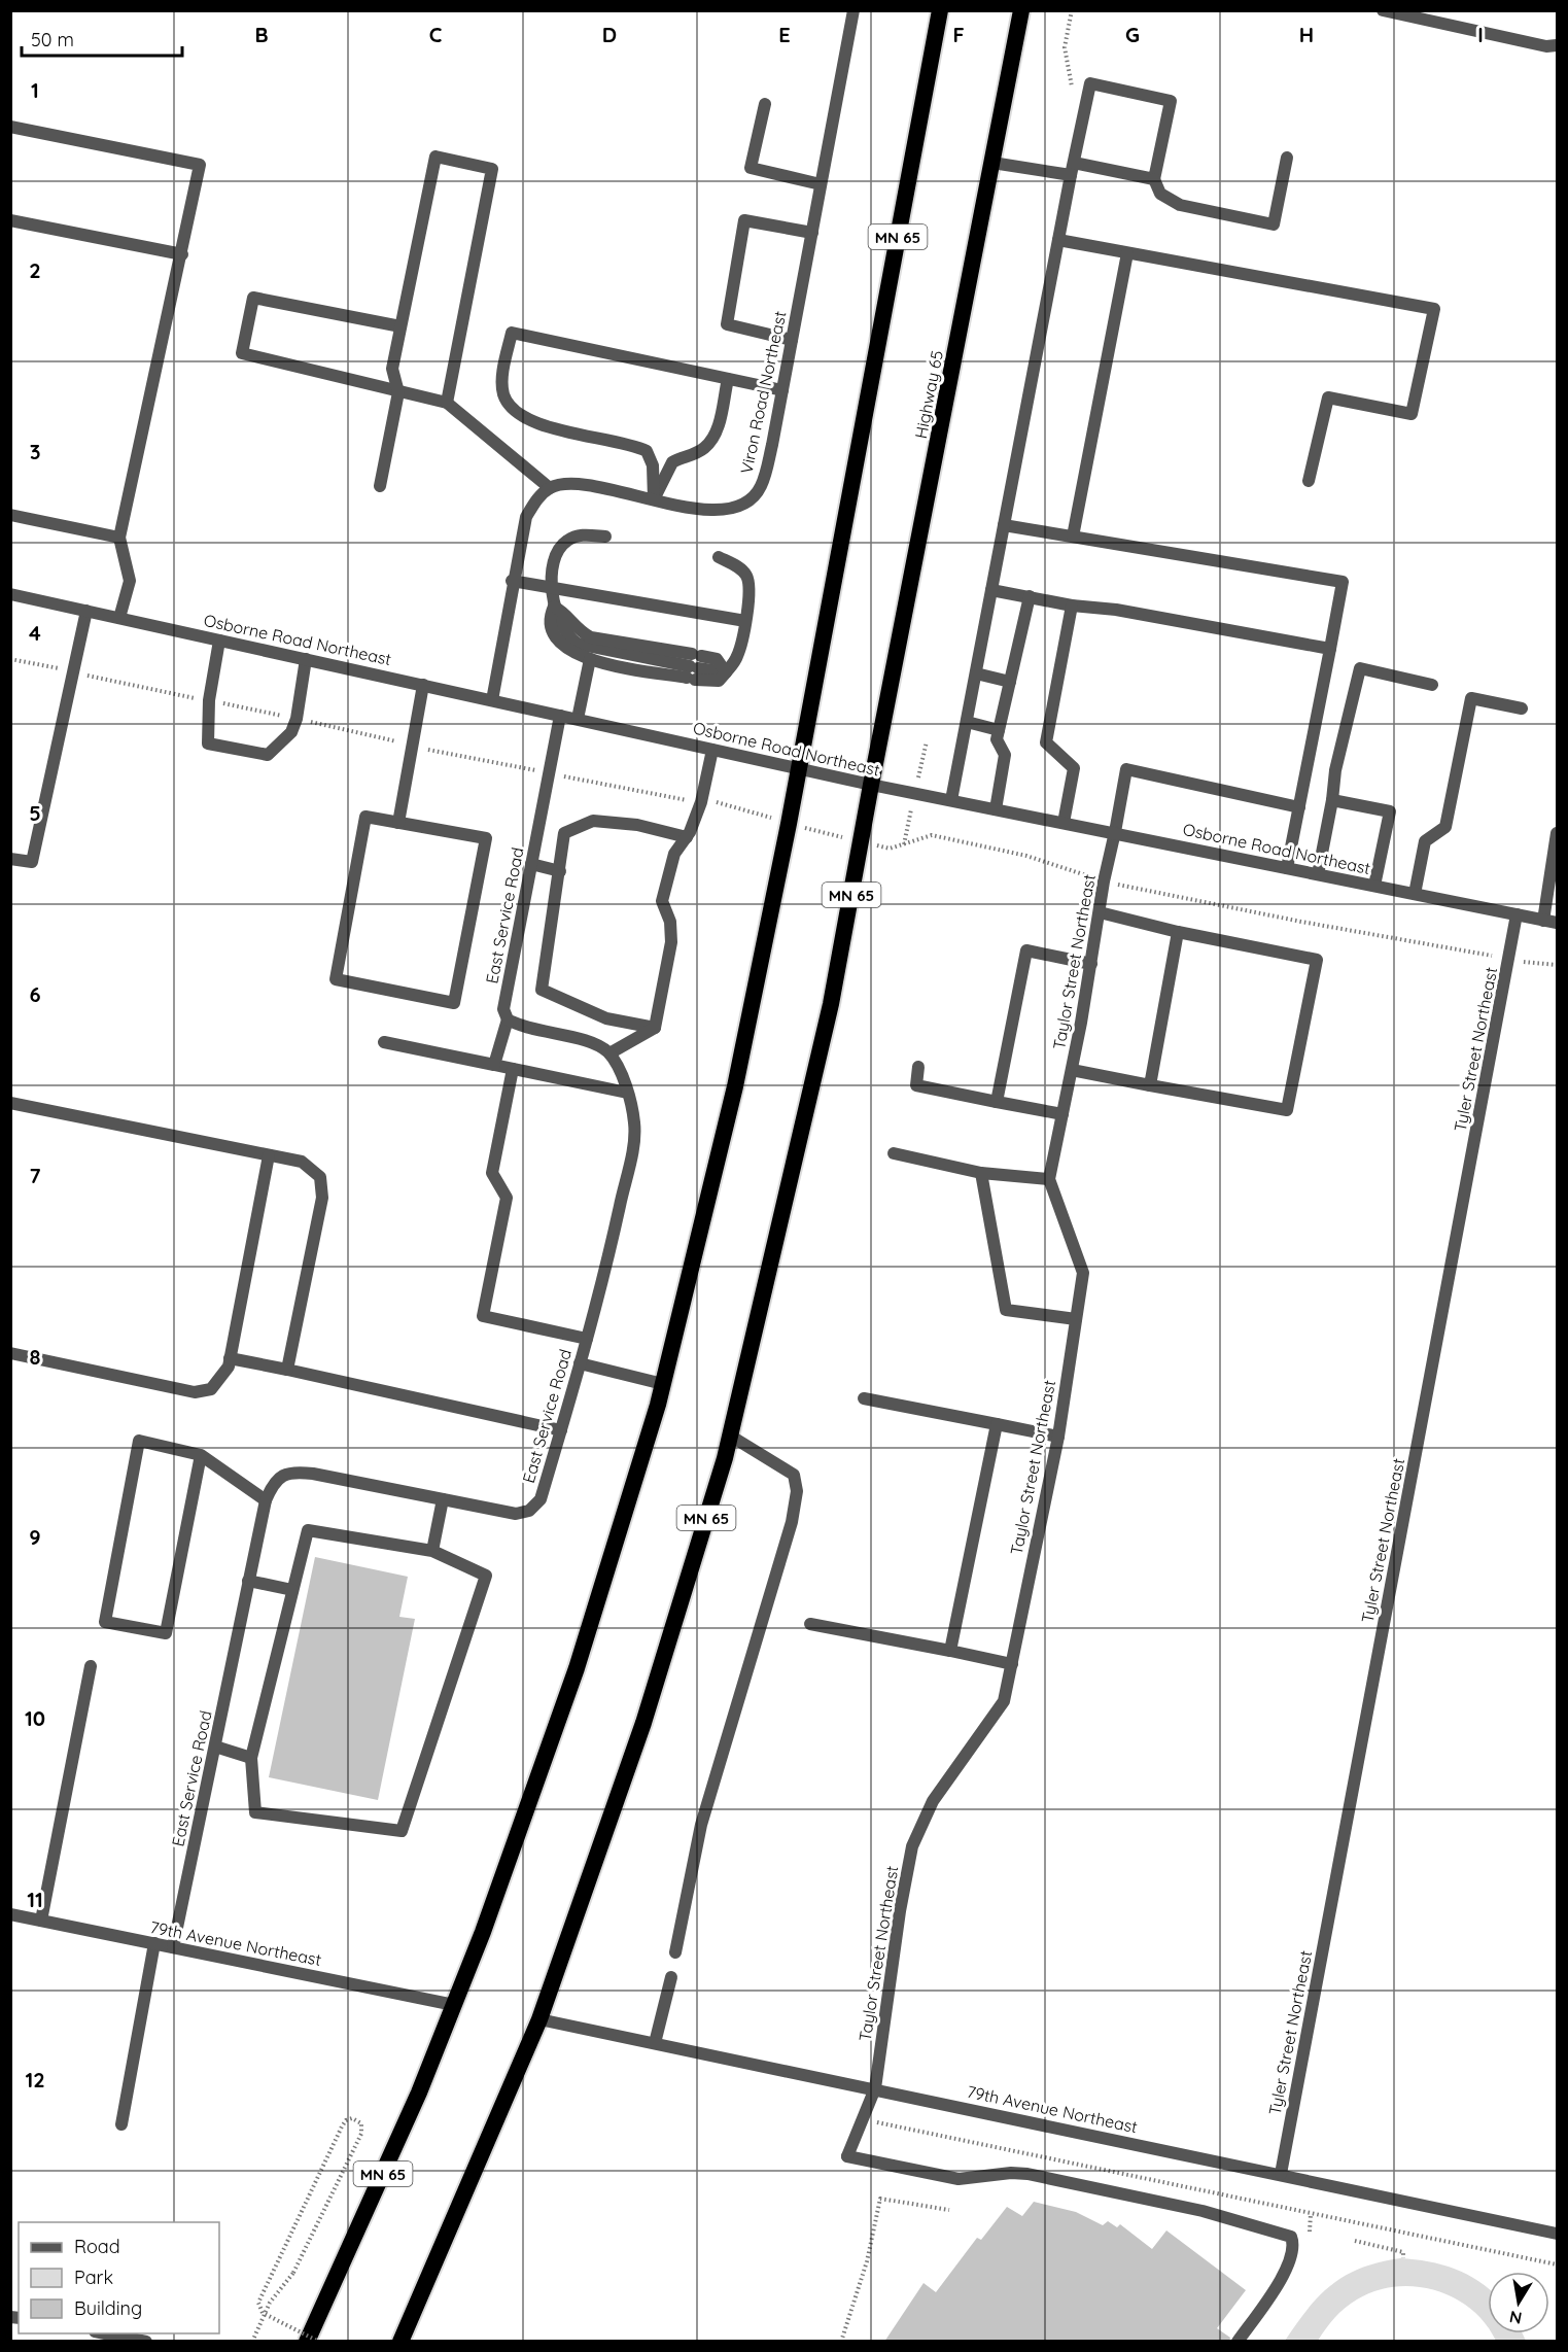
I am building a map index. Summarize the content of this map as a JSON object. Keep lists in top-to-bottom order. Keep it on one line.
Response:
{"streets":{"highway":["MN 65","Highway 65"],"street":["Viron Road Northeast","Osborne Road Northeast","East Service Road","Taylor Street Northeast","Tyler Street Northeast","79th Avenue Northeast"]},"crossings":[["MN 65","Highway 65"],["MN 65","Osborne Road Northeast"],["MN 65","79th Avenue Northeast"],["Highway 65","Osborne Road Northeast"],["Osborne Road Northeast","East Service Road"],["Osborne Road Northeast","Taylor Street Northeast"],["Osborne Road Northeast","Tyler Street Northeast"],["East Service Road","79th Avenue Northeast"],["Taylor Street Northeast","79th Avenue Northeast"],["Tyler Street Northeast","79th Avenue Northeast"]],"legend":["Road","Park","Building"],"scale_bar":"50 m","north":"bottom","grid":{"columns":["B","C","D","E","F","G","H","I"],"rows":["1","2","3","4","5","6","7","8","9","10","11","12"]}}
